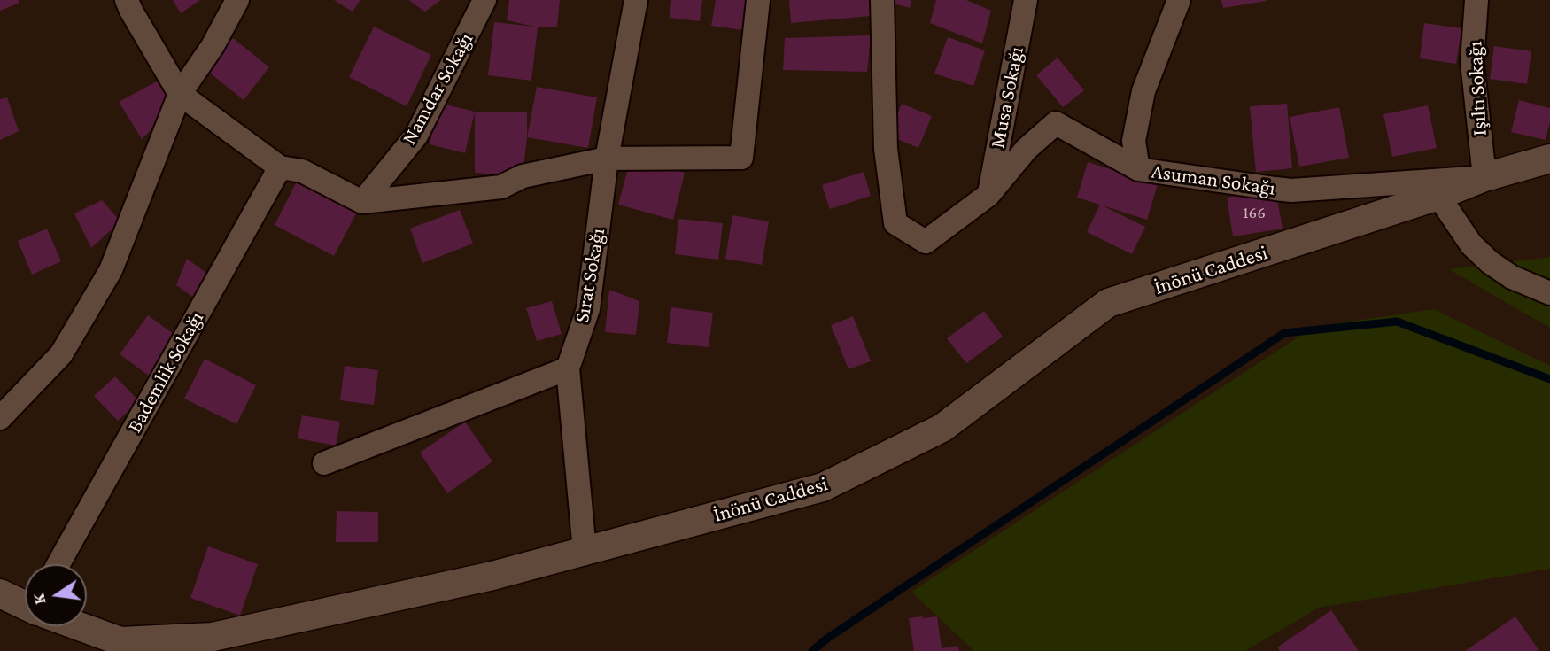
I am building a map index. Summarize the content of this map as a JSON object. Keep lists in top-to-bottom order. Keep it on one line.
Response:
{"streets":{"street":["Namdar Sokağı","Işıltı Sokağı","Musa Sokağı","Asuman Sokağı","İnönü Caddesi","Sırat Sokağı","Bademlik Sokağı"]},"crossings":[["Işıltı Sokağı","Asuman Sokağı"],["Işıltı Sokağı","İnönü Caddesi"],["Musa Sokağı","Asuman Sokağı"],["Asuman Sokağı","İnönü Caddesi"],["İnönü Caddesi","Sırat Sokağı"]],"house_numbers":["166"],"north":"left"}
